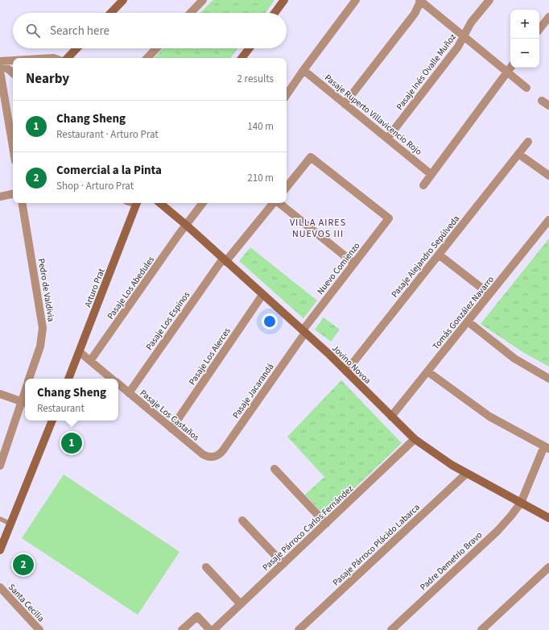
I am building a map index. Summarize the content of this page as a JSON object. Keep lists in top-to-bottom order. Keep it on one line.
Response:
{"streets":{"street":["Pasaje Inés Ovalle Muñoz","Pasaje Ruperto Villavicencio Rojo","Pasaje Alejandro Sepúlveda","Nuevo Comienzo","Arturo Prat","Pasaje Los Abedules","Pedro de Valdivia","Tomás González Navarro","Pasaje Los Espinos","Pasaje Los Alerces","Jovino Novoa","Pasaje Jacarandá","Pasaje Los Castaños","Pasaje Párroco Carlos Fernández","Pasaje Párroco Plácido Labarca","Padre Demetrio Bravo","Santa Cecilia"]},"crossings":[["Pasaje Inés Ovalle Muñoz","Pasaje Ruperto Villavicencio Rojo"],["Pasaje Alejandro Sepúlveda","Jovino Novoa"],["Nuevo Comienzo","Jovino Novoa"],["Nuevo Comienzo","Pasaje Jacarandá"],["Arturo Prat","Pasaje Los Castaños"],["Pasaje Los Abedules","Jovino Novoa"],["Pasaje Los Abedules","Pasaje Los Castaños"],["Tomás González Navarro","Jovino Novoa"],["Pasaje Los Espinos","Jovino Novoa"],["Pasaje Los Espinos","Pasaje Los Castaños"],["Pasaje Los Alerces","Jovino Novoa"],["Pasaje Los Alerces","Pasaje Los Castaños"],["Jovino Novoa","Pasaje Jacarandá"],["Jovino Novoa","Pasaje Párroco Carlos Fernández"],["Jovino Novoa","Pasaje Párroco Plácido Labarca"],["Jovino Novoa","Padre Demetrio Bravo"],["Pasaje Jacarandá","Pasaje Los Castaños"]],"districts":["VILLA AIRES NUEVOS III"],"page":{"map_buttons":["+","−"],"search":"Search here","heading":["Nearby","2 results"],"list":[{"mark":"1","name":"Chang Sheng","note":"Restaurant · Arturo Prat","value":"140 m"},{"mark":"2","name":"Comercial a la Pinta","note":"Shop · Arturo Prat","value":"210 m"}],"popup":["Chang Sheng","Restaurant"],"pins":["1","2"]}}
